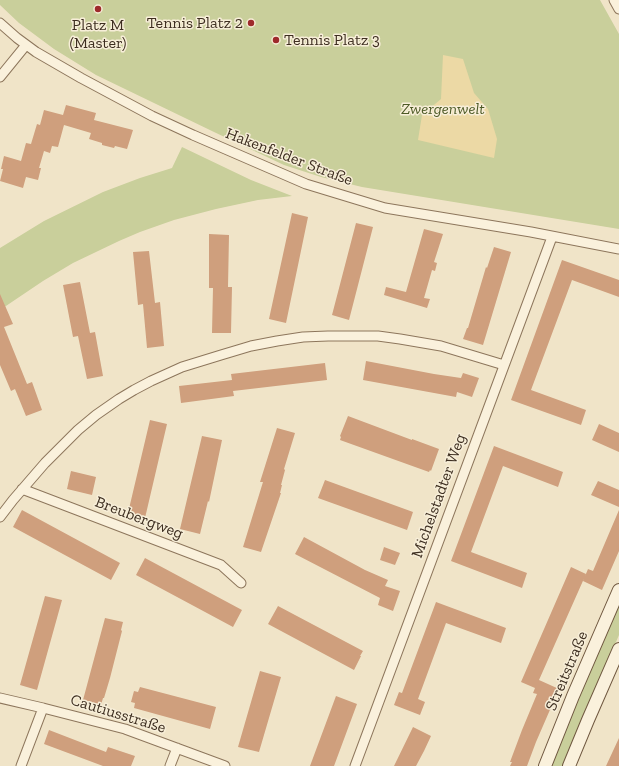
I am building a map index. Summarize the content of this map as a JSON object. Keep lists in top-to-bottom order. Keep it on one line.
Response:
{"streets":{"main road":["Streitstraße"],"street":["Hakenfelder Straße","Michelstadter Weg","Breubergweg","Cautiusstraße"]},"crossings":[["Hakenfelder Straße","Michelstadter Weg"]],"parks":["Zwergenwelt"],"places":["Platz M (Master)","Tennis Platz 2","Tennis Platz 3"]}
